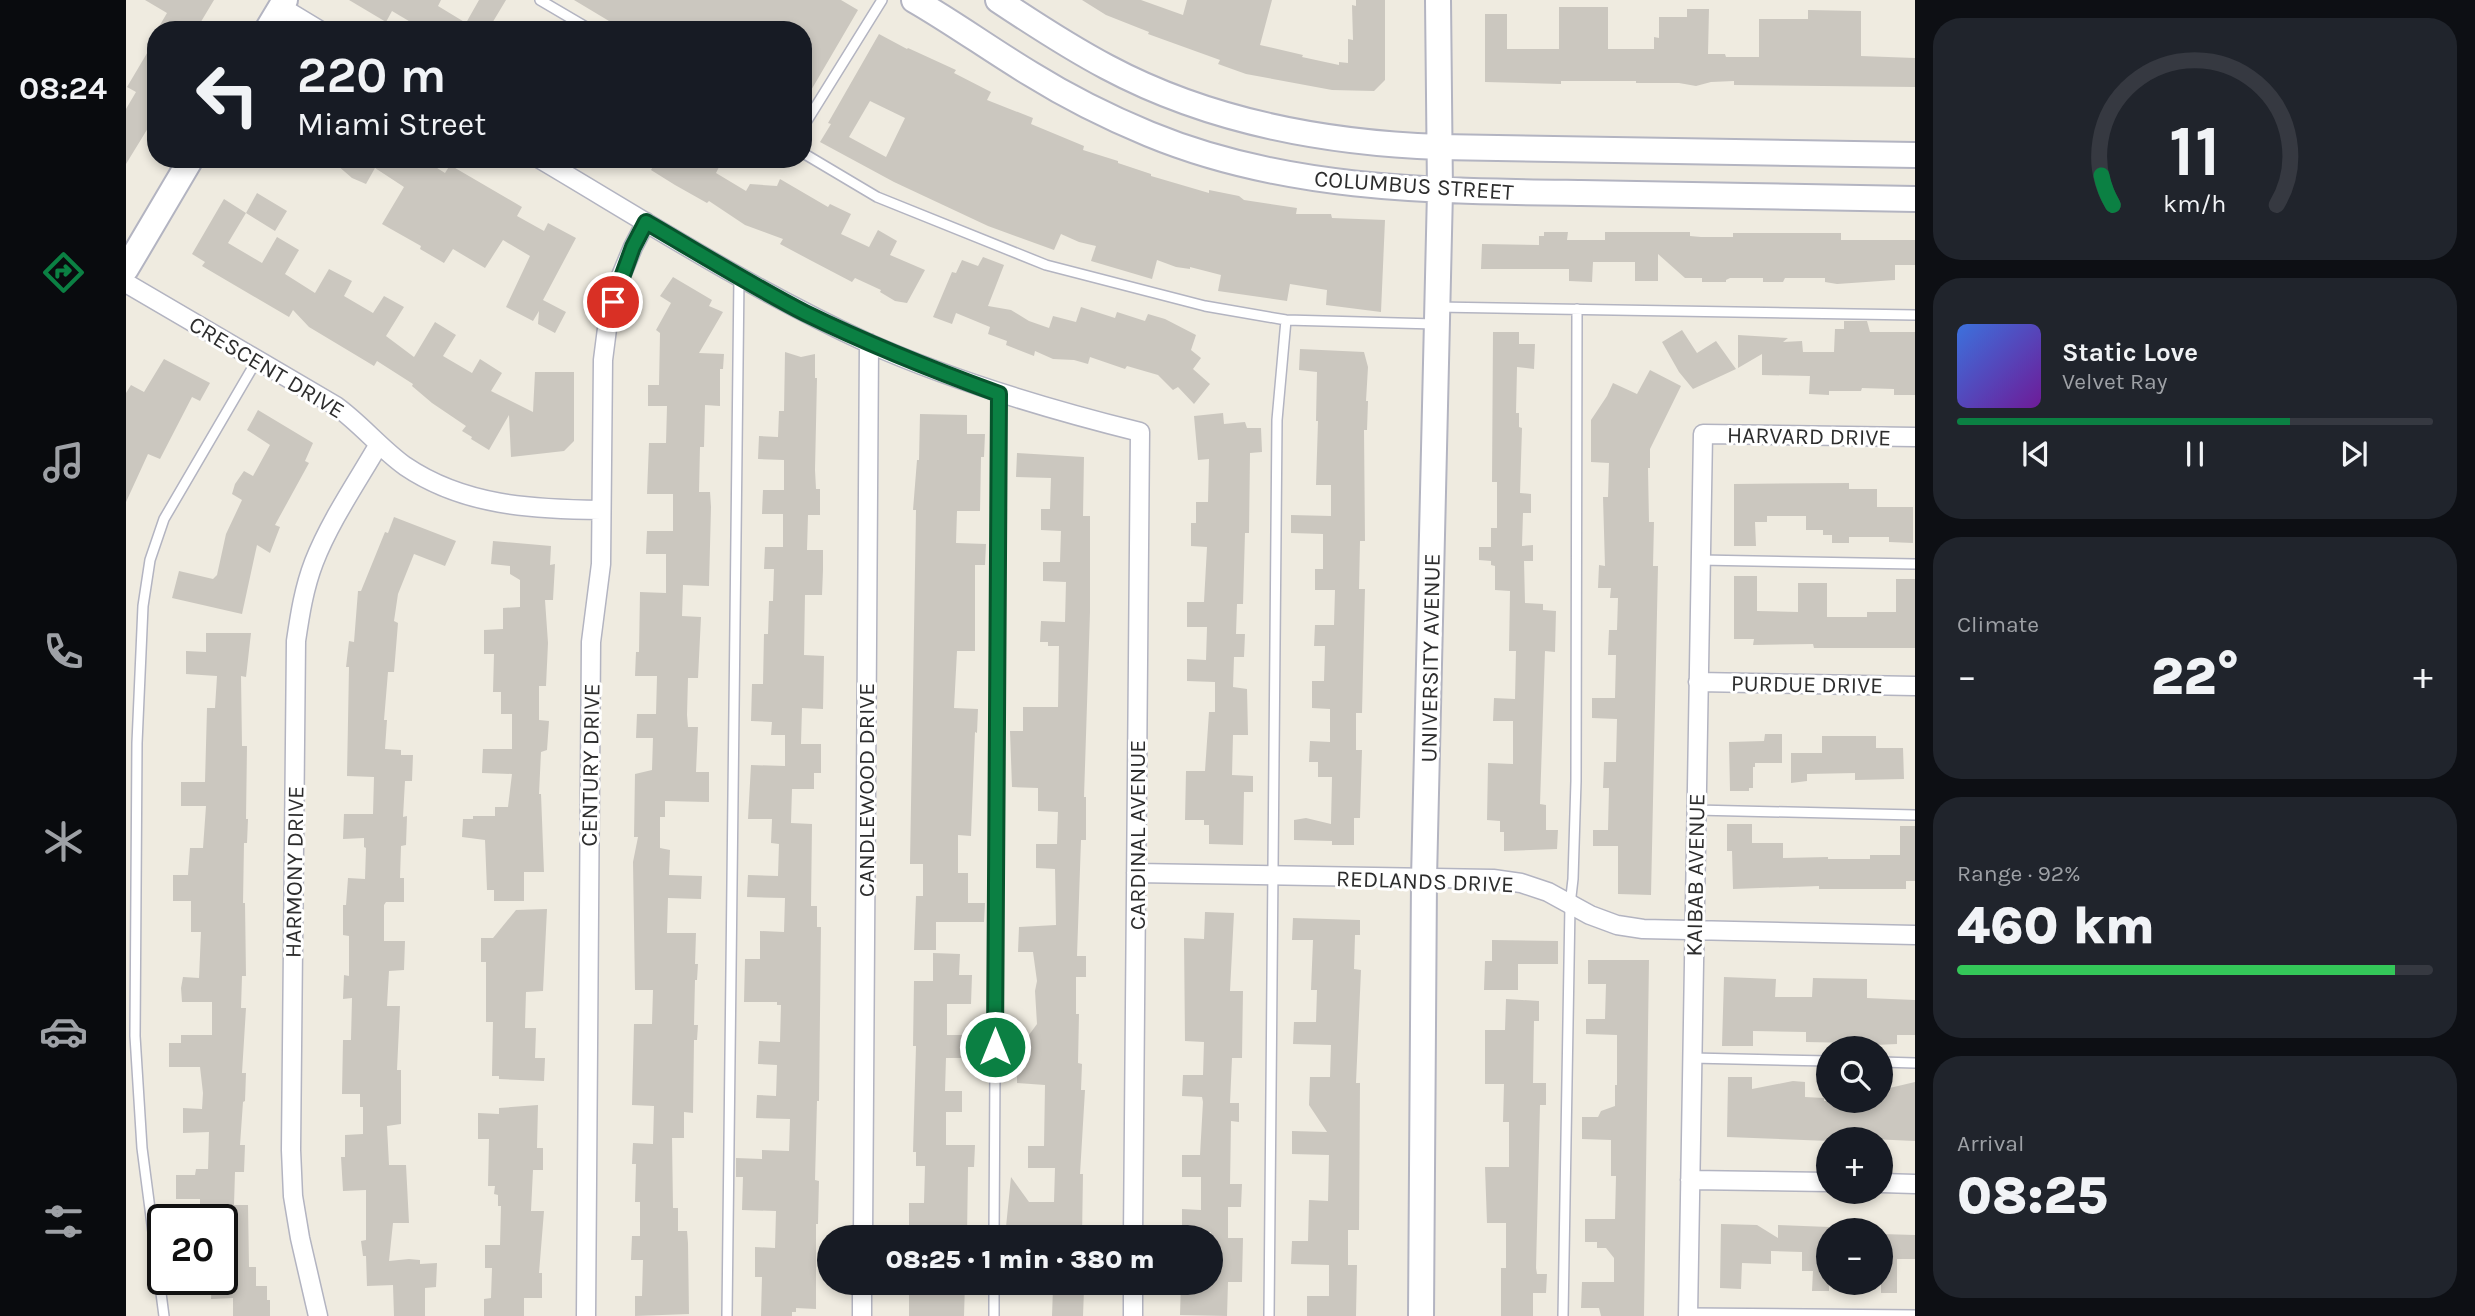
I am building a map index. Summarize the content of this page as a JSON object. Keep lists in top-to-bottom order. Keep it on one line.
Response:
{"streets":{"main road":["COLUMBUS STREET","UNIVERSITY AVENUE"],"street":["CRESCENT DRIVE","HARVARD DRIVE","PURDUE DRIVE","CENTURY DRIVE","CANDLEWOOD DRIVE","CARDINAL AVENUE","HARMONY DRIVE","KAIBAB AVENUE","REDLANDS DRIVE"]},"crossings":[["COLUMBUS STREET","UNIVERSITY AVENUE"],["CRESCENT DRIVE","CENTURY DRIVE"],["CRESCENT DRIVE","HARMONY DRIVE"],["HARVARD DRIVE","KAIBAB AVENUE"],["UNIVERSITY AVENUE","REDLANDS DRIVE"],["PURDUE DRIVE","KAIBAB AVENUE"],["CARDINAL AVENUE","REDLANDS DRIVE"],["KAIBAB AVENUE","REDLANDS DRIVE"]],"page":{"tabs":"08:24","turn":["220 m","Miami Street"],"song":["Static Love","Velvet Ray"],"tile":["Climate",["Range · 92%","460 km"],["Arrival","08:25"]],"heat":["−","22°","+"],"map_buttons":["+","−"],"limit":"20","trip":"08:25 · 1 min · 380 m","gauge":["11","km/h"]}}
